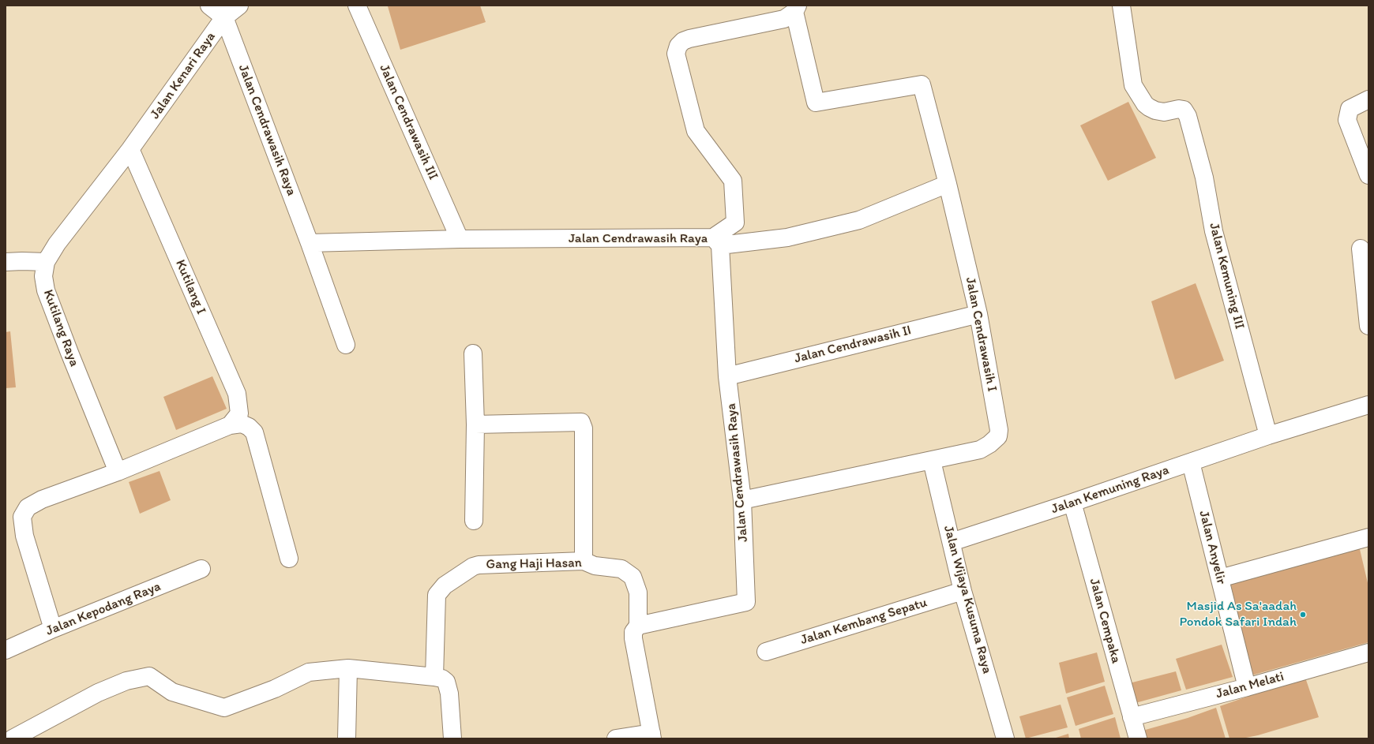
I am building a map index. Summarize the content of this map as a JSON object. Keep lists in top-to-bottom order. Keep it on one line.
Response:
{"streets":{"street":["Jalan Kenari Raya","Jalan Cendrawasih III","Jalan Cendrawasih Raya","Jalan Kemuning III","Kutilang I","Kutilang Raya","Jalan Cendrawasih I","Jalan Cendrawasih II","Jalan Kemuning Raya","Jalan Anyelir","Gang Haji Hasan","Jalan Wijaya Kusuma Raya","Jalan Kepodang Raya","Jalan Cempaka","Jalan Kembang Sepatu","Jalan Melati"]},"crossings":[["Jalan Kenari Raya","Jalan Cendrawasih Raya"],["Jalan Kenari Raya","Kutilang I"],["Jalan Kenari Raya","Kutilang Raya"],["Jalan Cendrawasih III","Jalan Cendrawasih Raya"],["Jalan Cendrawasih Raya","Jalan Cendrawasih I"],["Jalan Cendrawasih Raya","Jalan Cendrawasih II"],["Jalan Cendrawasih Raya","Gang Haji Hasan"],["Jalan Kemuning III","Jalan Kemuning Raya"],["Kutilang I","Kutilang Raya"],["Jalan Cendrawasih I","Jalan Cendrawasih II"],["Jalan Cendrawasih I","Jalan Wijaya Kusuma Raya"],["Jalan Kemuning Raya","Jalan Anyelir"],["Jalan Kemuning Raya","Jalan Wijaya Kusuma Raya"],["Jalan Kemuning Raya","Jalan Cempaka"],["Jalan Anyelir","Jalan Melati"],["Jalan Wijaya Kusuma Raya","Jalan Kembang Sepatu"],["Jalan Cempaka","Jalan Melati"]],"places":["Masjid As Sa'aadah Pondok Safari Indah"]}
